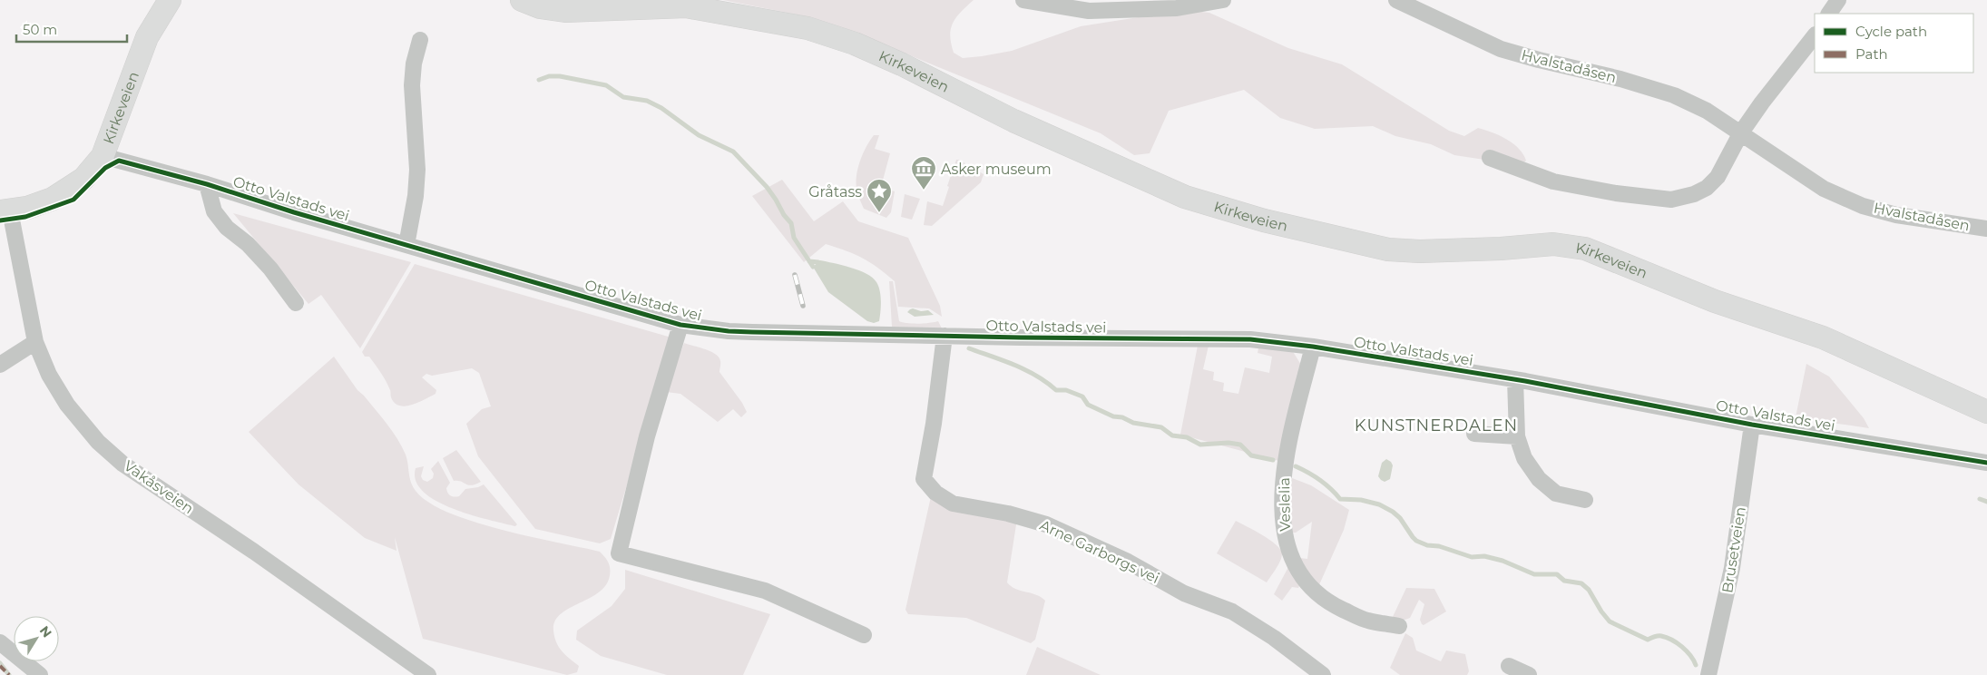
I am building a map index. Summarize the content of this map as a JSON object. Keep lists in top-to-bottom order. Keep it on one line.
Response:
{"streets":{"main road":["Kirkeveien"],"street":["Hvalstadåsen","Otto Valstads vei","Vakåsveien","Veslelia","Brusetveien","Arne Garborgs vei"]},"crossings":[["Kirkeveien","Otto Valstads vei"],["Kirkeveien","Vakåsveien"],["Otto Valstads vei","Veslelia"],["Otto Valstads vei","Brusetveien"],["Otto Valstads vei","Arne Garborgs vei"]],"districts":["KUNSTNERDALEN"],"places":{"museum":["Asker museum"],"place":["Gråtass"]},"legend":["Cycle path","Path"],"scale_bar":"50 m","north":"top right"}
